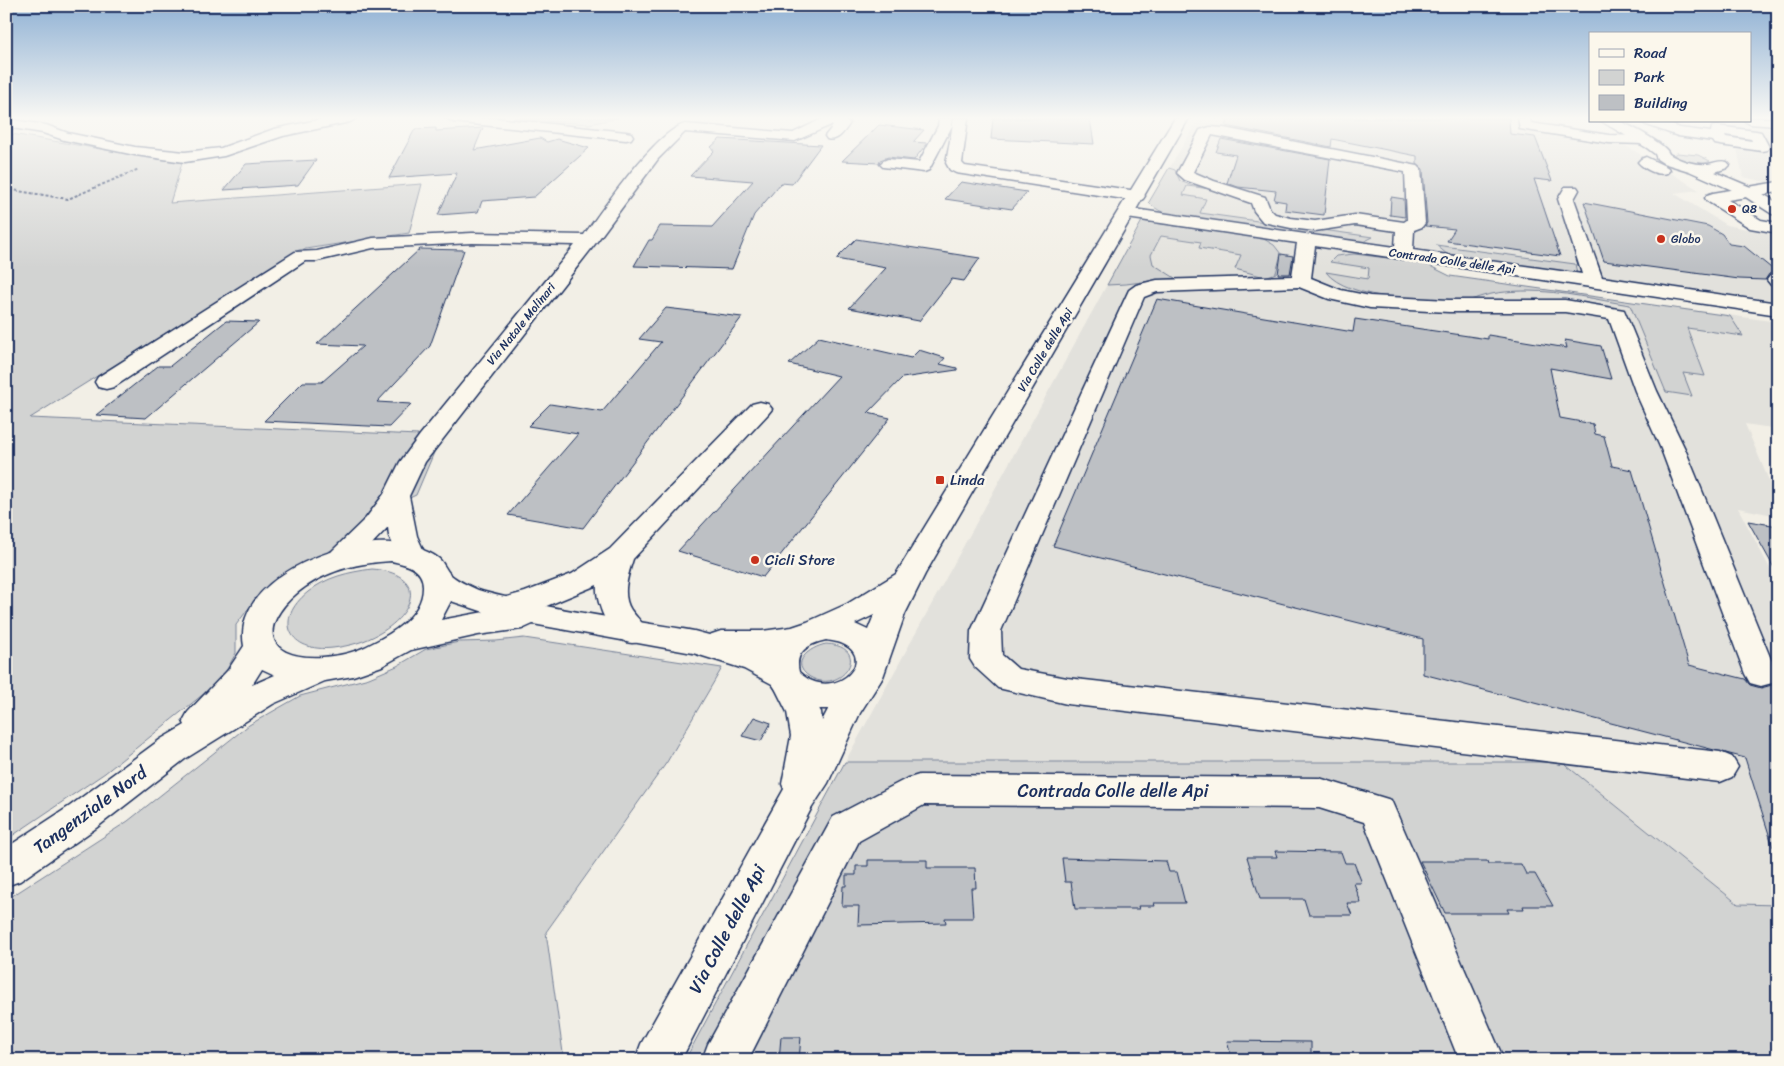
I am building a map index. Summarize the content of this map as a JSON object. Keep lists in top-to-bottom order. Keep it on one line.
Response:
{"streets":{"main road":["Contrada Colle delle Api","Via Natale Molinari","Via Colle delle Api","Tangenziale Nord"]},"crossings":[["Contrada Colle delle Api","Via Colle delle Api"],["Via Natale Molinari","Tangenziale Nord"]],"places":{"other":["Q8","Globo","Cicli Store"],"transit":["Linda"]},"legend":["Road","Park","Building"]}
